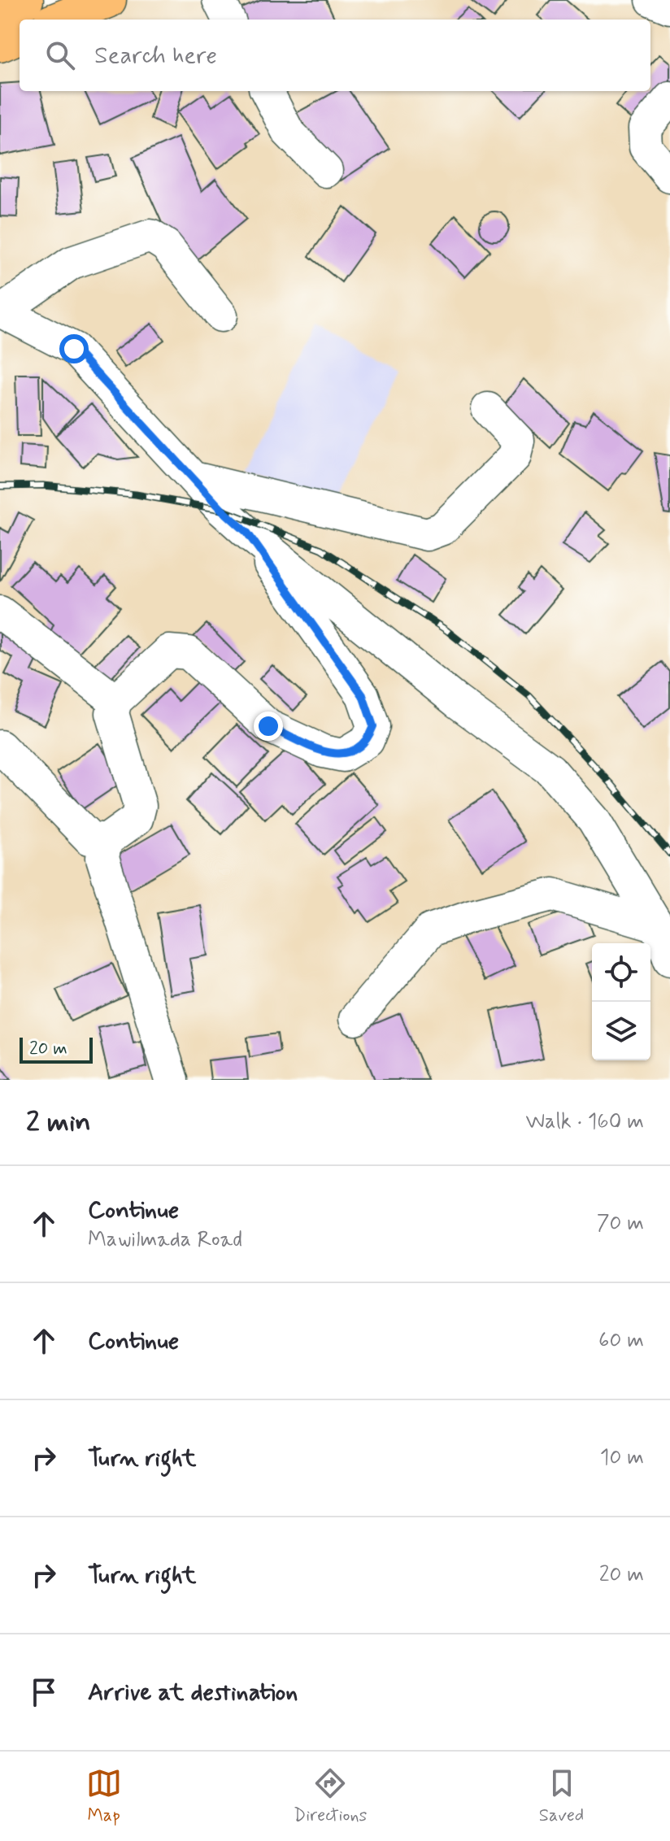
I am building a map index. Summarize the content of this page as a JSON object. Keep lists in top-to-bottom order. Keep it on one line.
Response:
{"scale_bar":"20 m","page":{"search":"Search here","scale":"20 m","heading":["2 min","Walk · 160 m"],"list":[["Continue","Mawilmada Road","70 m"],["Continue","60 m"],["Turn right","10 m"],["Turn right","20 m"],"Arrive at destination"],"nav":["Map","Directions","Saved"]}}
